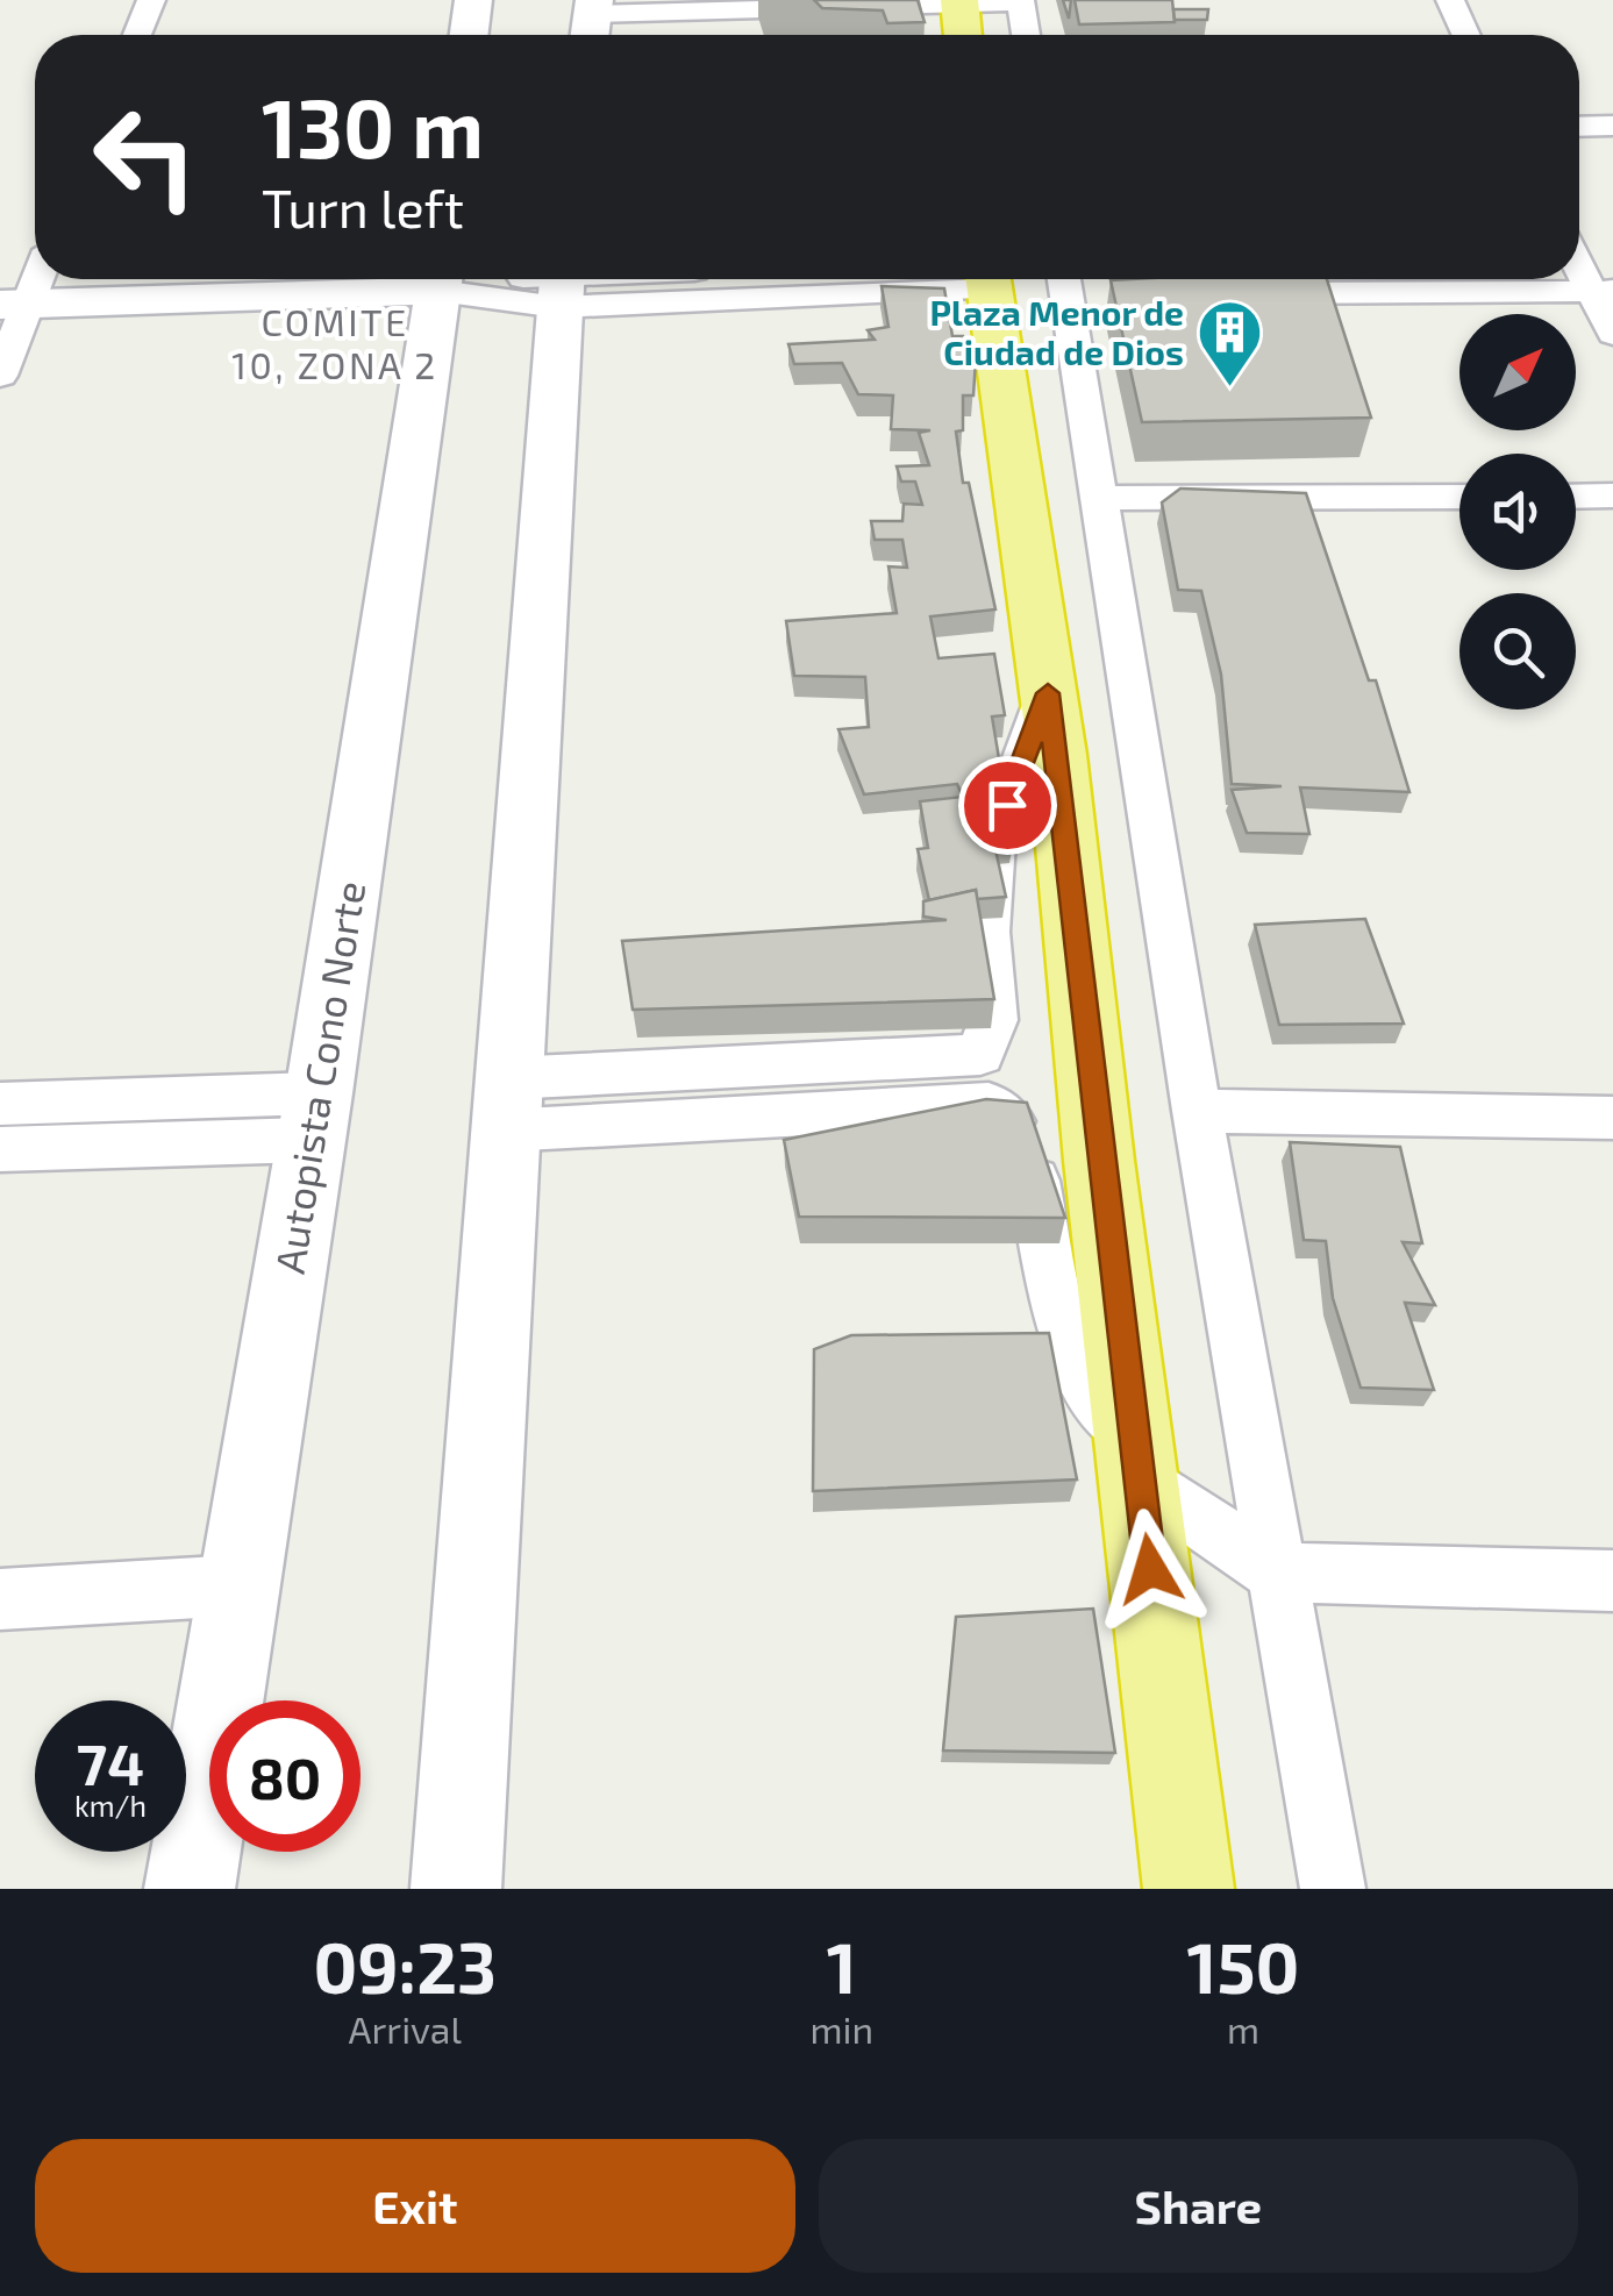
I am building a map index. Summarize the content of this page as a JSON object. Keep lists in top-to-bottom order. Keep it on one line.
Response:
{"streets":{"main road":["Autopista Cono Norte"]},"districts":["COMITE 10, ZONA 2"],"places":{"building":["Plaza Menor de Ciudad de Dios"]},"north":"top right","page":{"turn":["130 m","Turn left"],"speed":"74 km/h","limit":"80","eta":["09:23","Arrival","1","min","150","m"],"buttons":["Exit","Share"]}}
